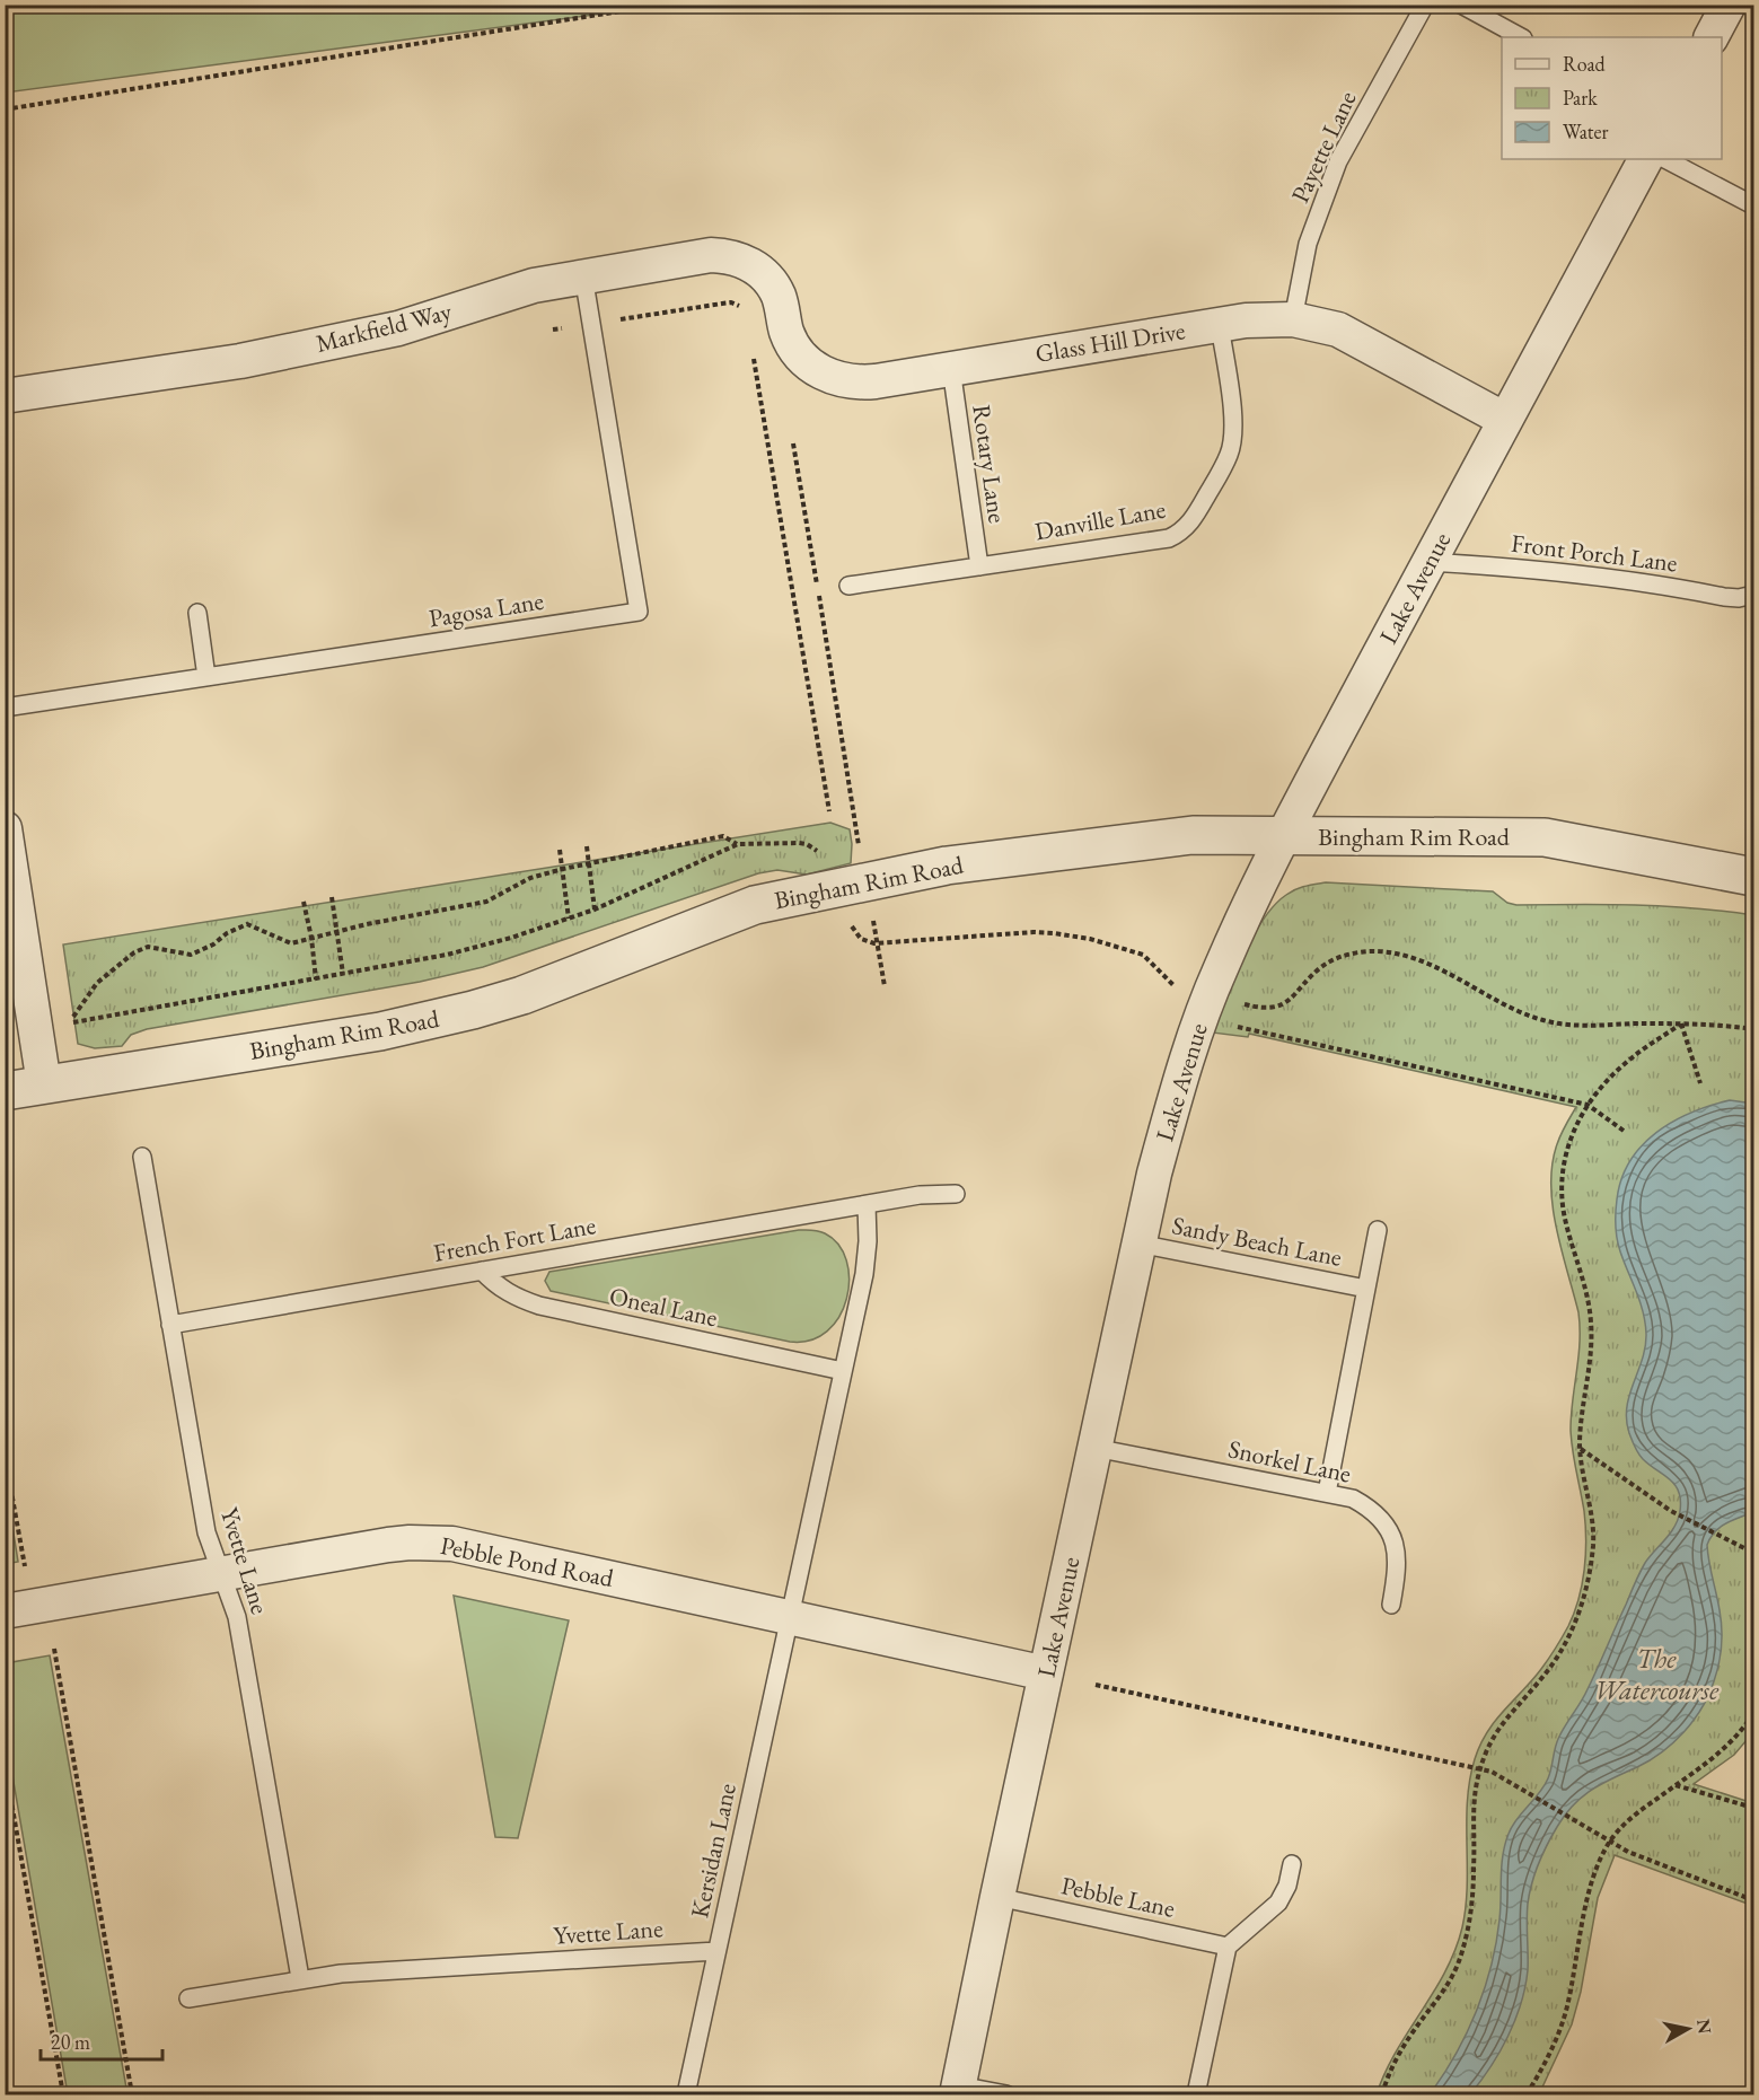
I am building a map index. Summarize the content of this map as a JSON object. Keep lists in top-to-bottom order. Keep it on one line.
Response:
{"streets":{"street":["Markfield Way","Glass Hill Drive","Lake Avenue","Bingham Rim Road","Pebble Pond Road"],"lane":["Payette Lane","Rotary Lane","Danville Lane","Front Porch Lane","Pagosa Lane","French Fort Lane","Sandy Beach Lane","Oneal Lane","Snorkel Lane","Yvette Lane","Kersidan Lane","Pebble Lane"]},"crossings":[["Payette Lane","Glass Hill Drive"],["Markfield Way","Glass Hill Drive"],["Markfield Way","Pagosa Lane"],["Glass Hill Drive","Rotary Lane"],["Glass Hill Drive","Danville Lane"],["Glass Hill Drive","Lake Avenue"],["Rotary Lane","Danville Lane"],["Front Porch Lane","Lake Avenue"],["Lake Avenue","Bingham Rim Road"],["Lake Avenue","Sandy Beach Lane"],["Lake Avenue","Snorkel Lane"],["Lake Avenue","Pebble Pond Road"],["Lake Avenue","Pebble Lane"],["French Fort Lane","Oneal Lane"],["French Fort Lane","Yvette Lane"],["Sandy Beach Lane","Snorkel Lane"],["Yvette Lane","Pebble Pond Road"],["Yvette Lane","Kersidan Lane"],["Pebble Pond Road","Kersidan Lane"]],"water":["The Watercourse"],"legend":["Road","Park","Water"],"scale_bar":"20 m","north":"right"}
